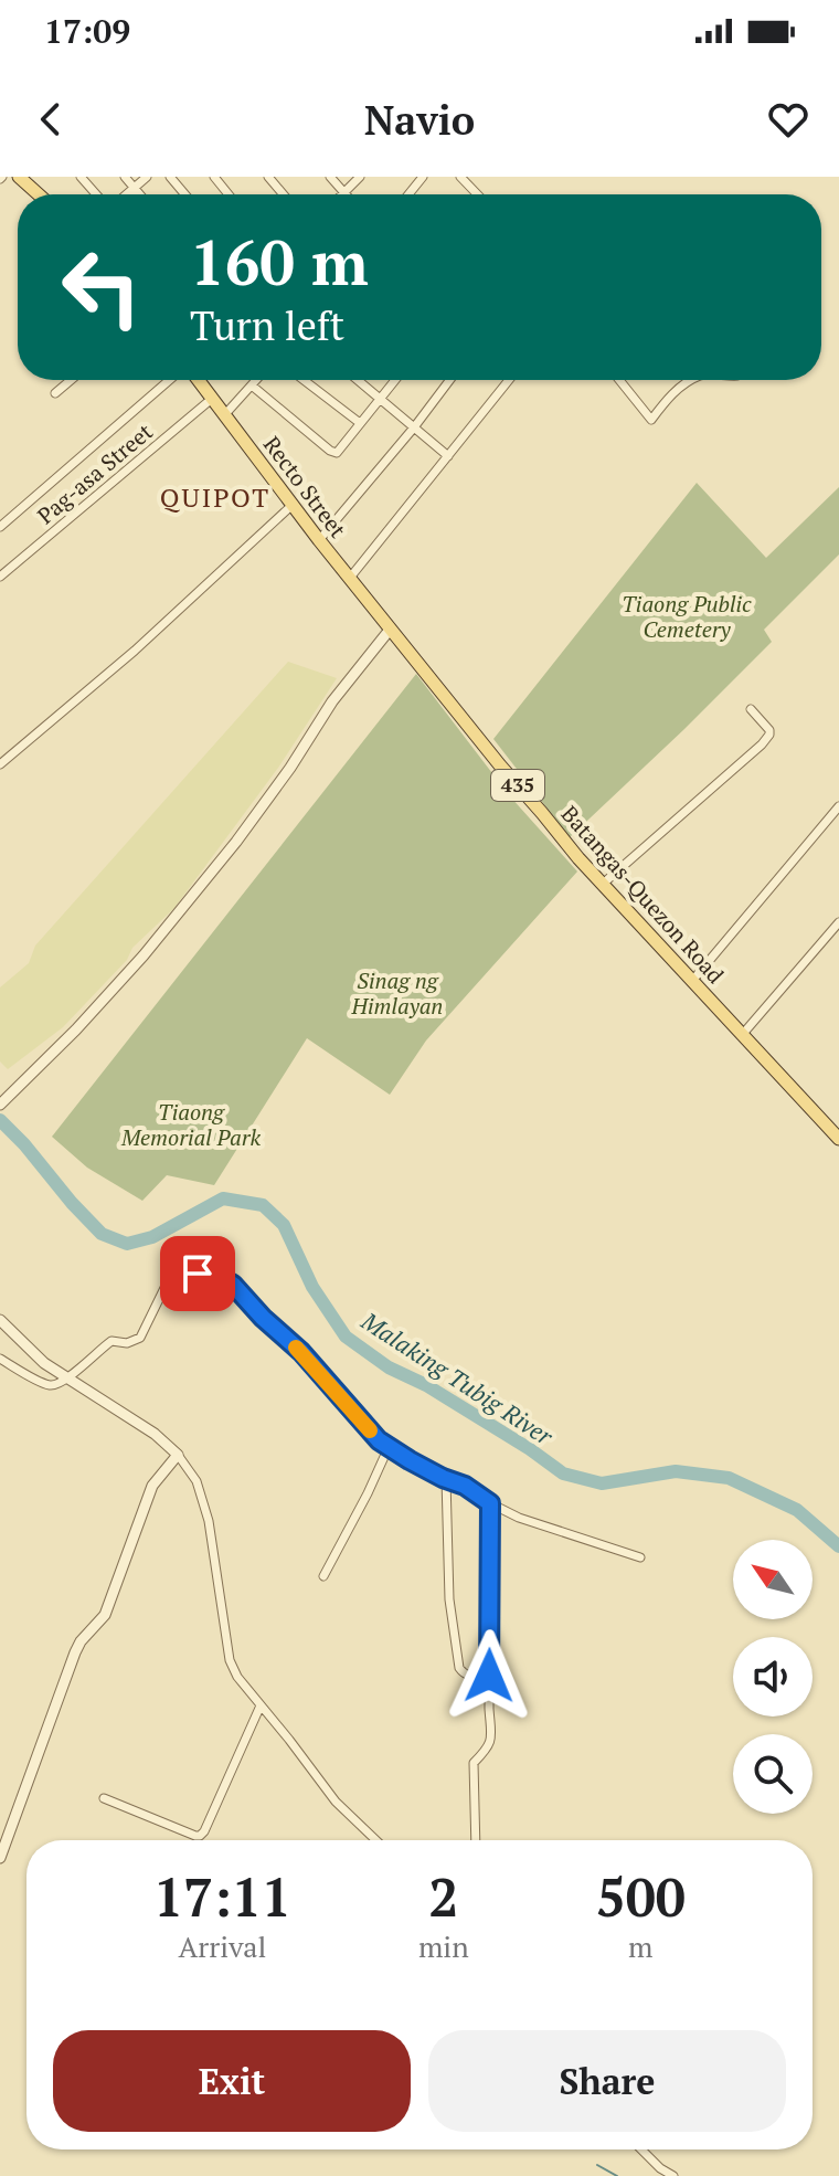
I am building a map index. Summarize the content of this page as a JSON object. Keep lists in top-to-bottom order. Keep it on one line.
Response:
{"streets":{"main road":["Recto Street","435","Batangas-Quezon Road"],"street":["Pag-asa Street"]},"crossings":[["Pag-asa Street","Recto Street"],["Recto Street","Batangas-Quezon Road"]],"districts":["QUIPOT"],"water":["Malaking Tubig River"],"parks":["Tiaong Public Cemetery","Sinag ng Himlayan","Tiaong Memorial Park"],"north":"top left","page":{"status":"17:09","header":"Navio","turn":["160 m","Turn left"],"eta":["17:11","Arrival","2","min","500","m"],"buttons":["Exit","Share"]}}
